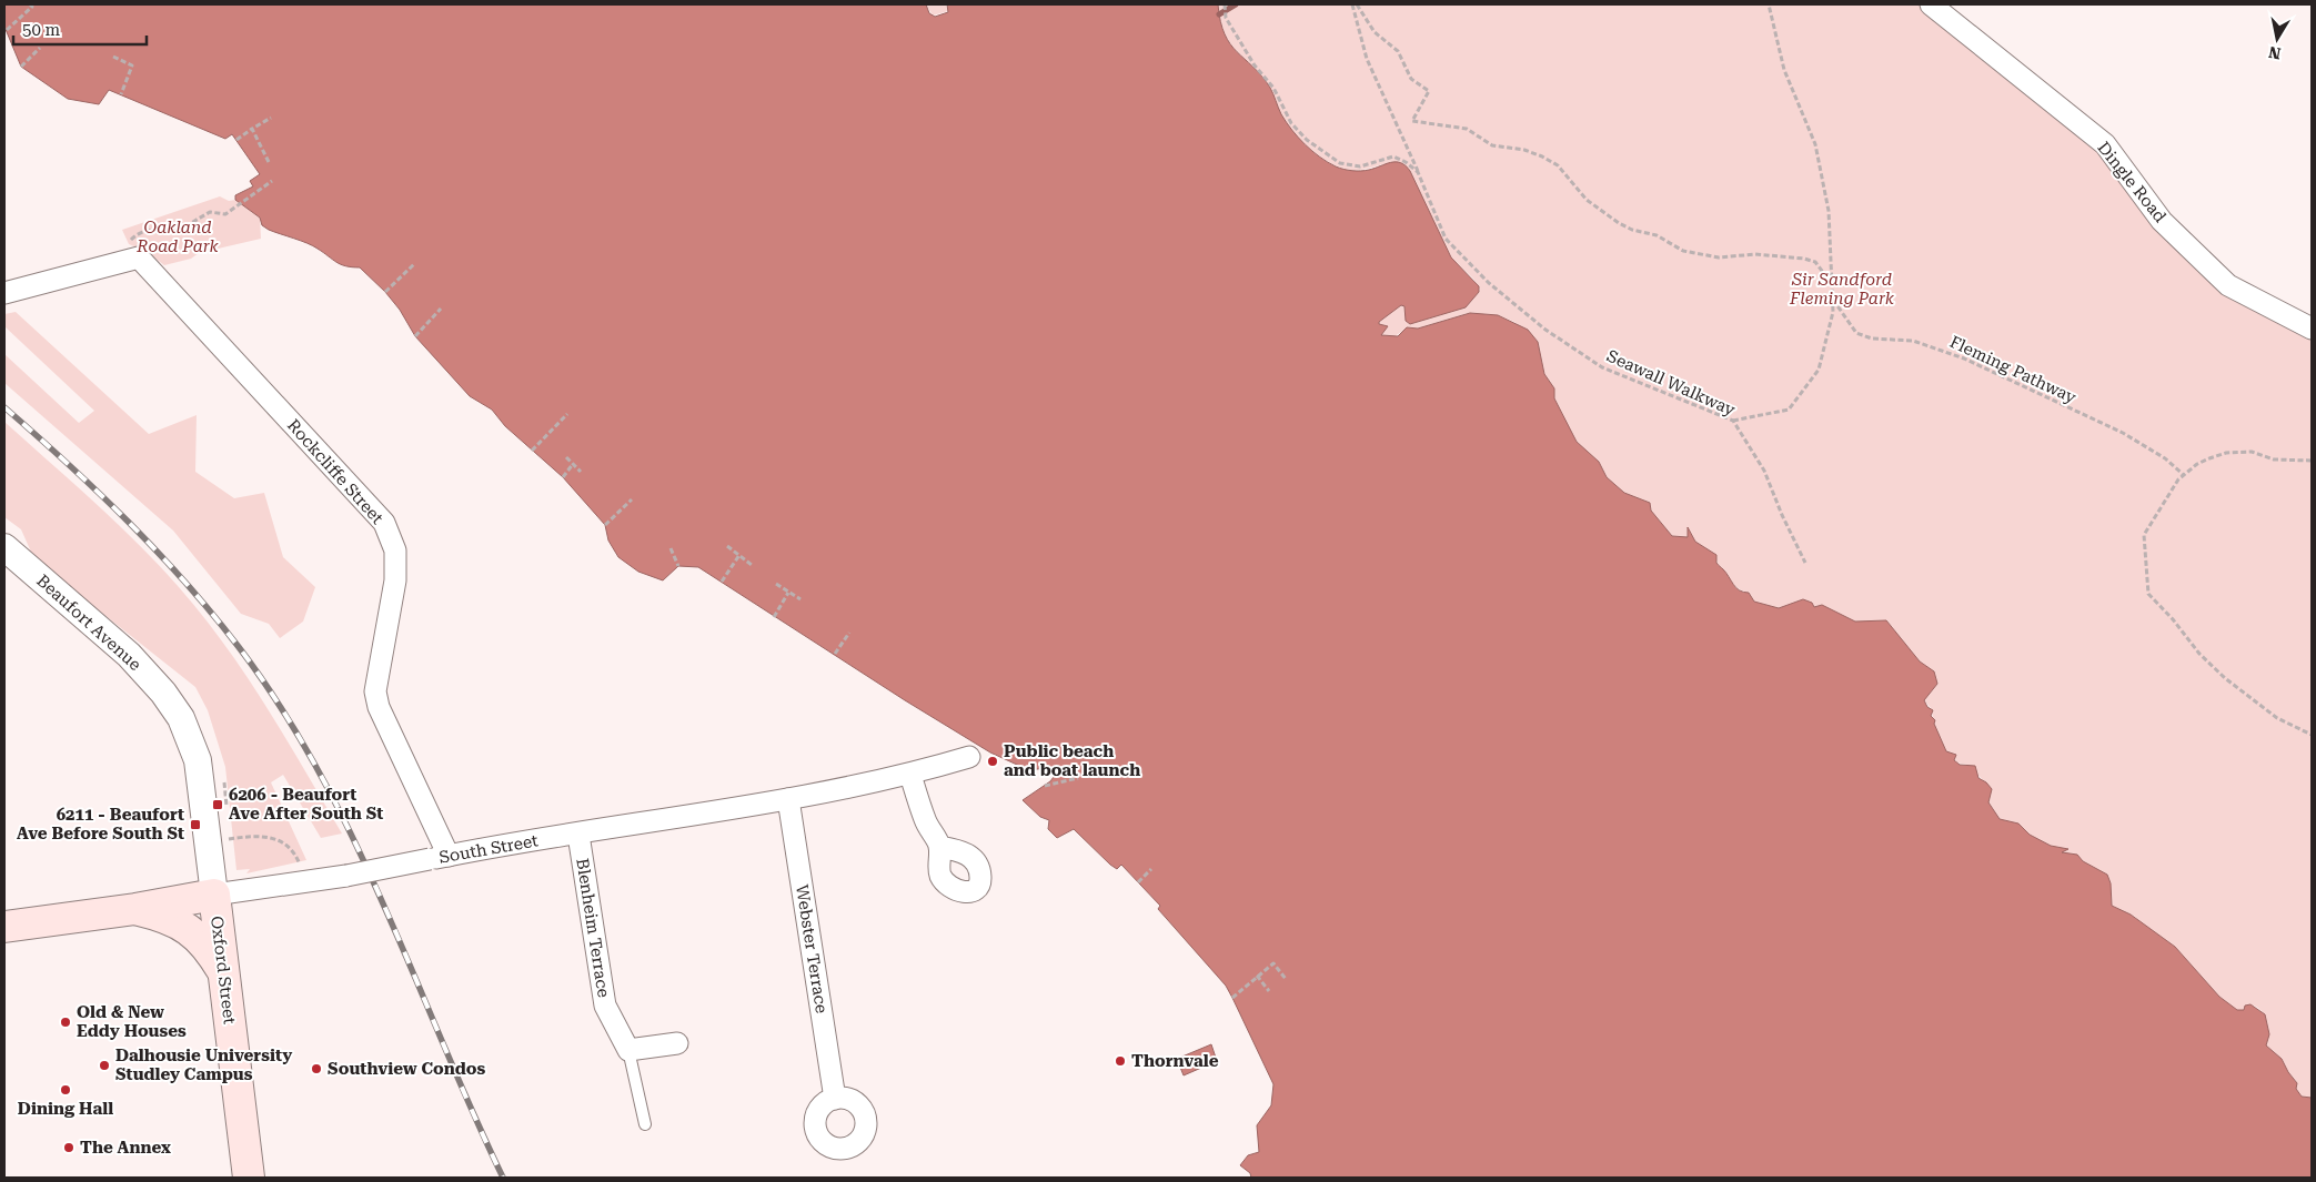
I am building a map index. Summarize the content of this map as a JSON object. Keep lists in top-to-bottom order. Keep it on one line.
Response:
{"streets":{"main road":["South Street","Oxford Street"],"street":["Dingle Road","Rockcliffe Street","Beaufort Avenue","Blenheim Terrace","Webster Terrace"],"path":["Fleming Pathway","Seawall Walkway"]},"crossings":[["Rockcliffe Street","South Street"],["Beaufort Avenue","South Street"],["Beaufort Avenue","Oxford Street"],["South Street","Blenheim Terrace"],["South Street","Webster Terrace"],["South Street","Oxford Street"]],"parks":["Oakland Road Park","Sir Sandford Fleming Park"],"places":{"other":["Public beach and boat launch","Old & New Eddy Houses","Thornvale","Dalhousie University Studley Campus","Southview Condos","Dining Hall","The Annex"],"transit":["6206 - Beaufort Ave After South St","6211 - Beaufort Ave Before South St"]},"scale_bar":"50 m","north":"bottom"}
